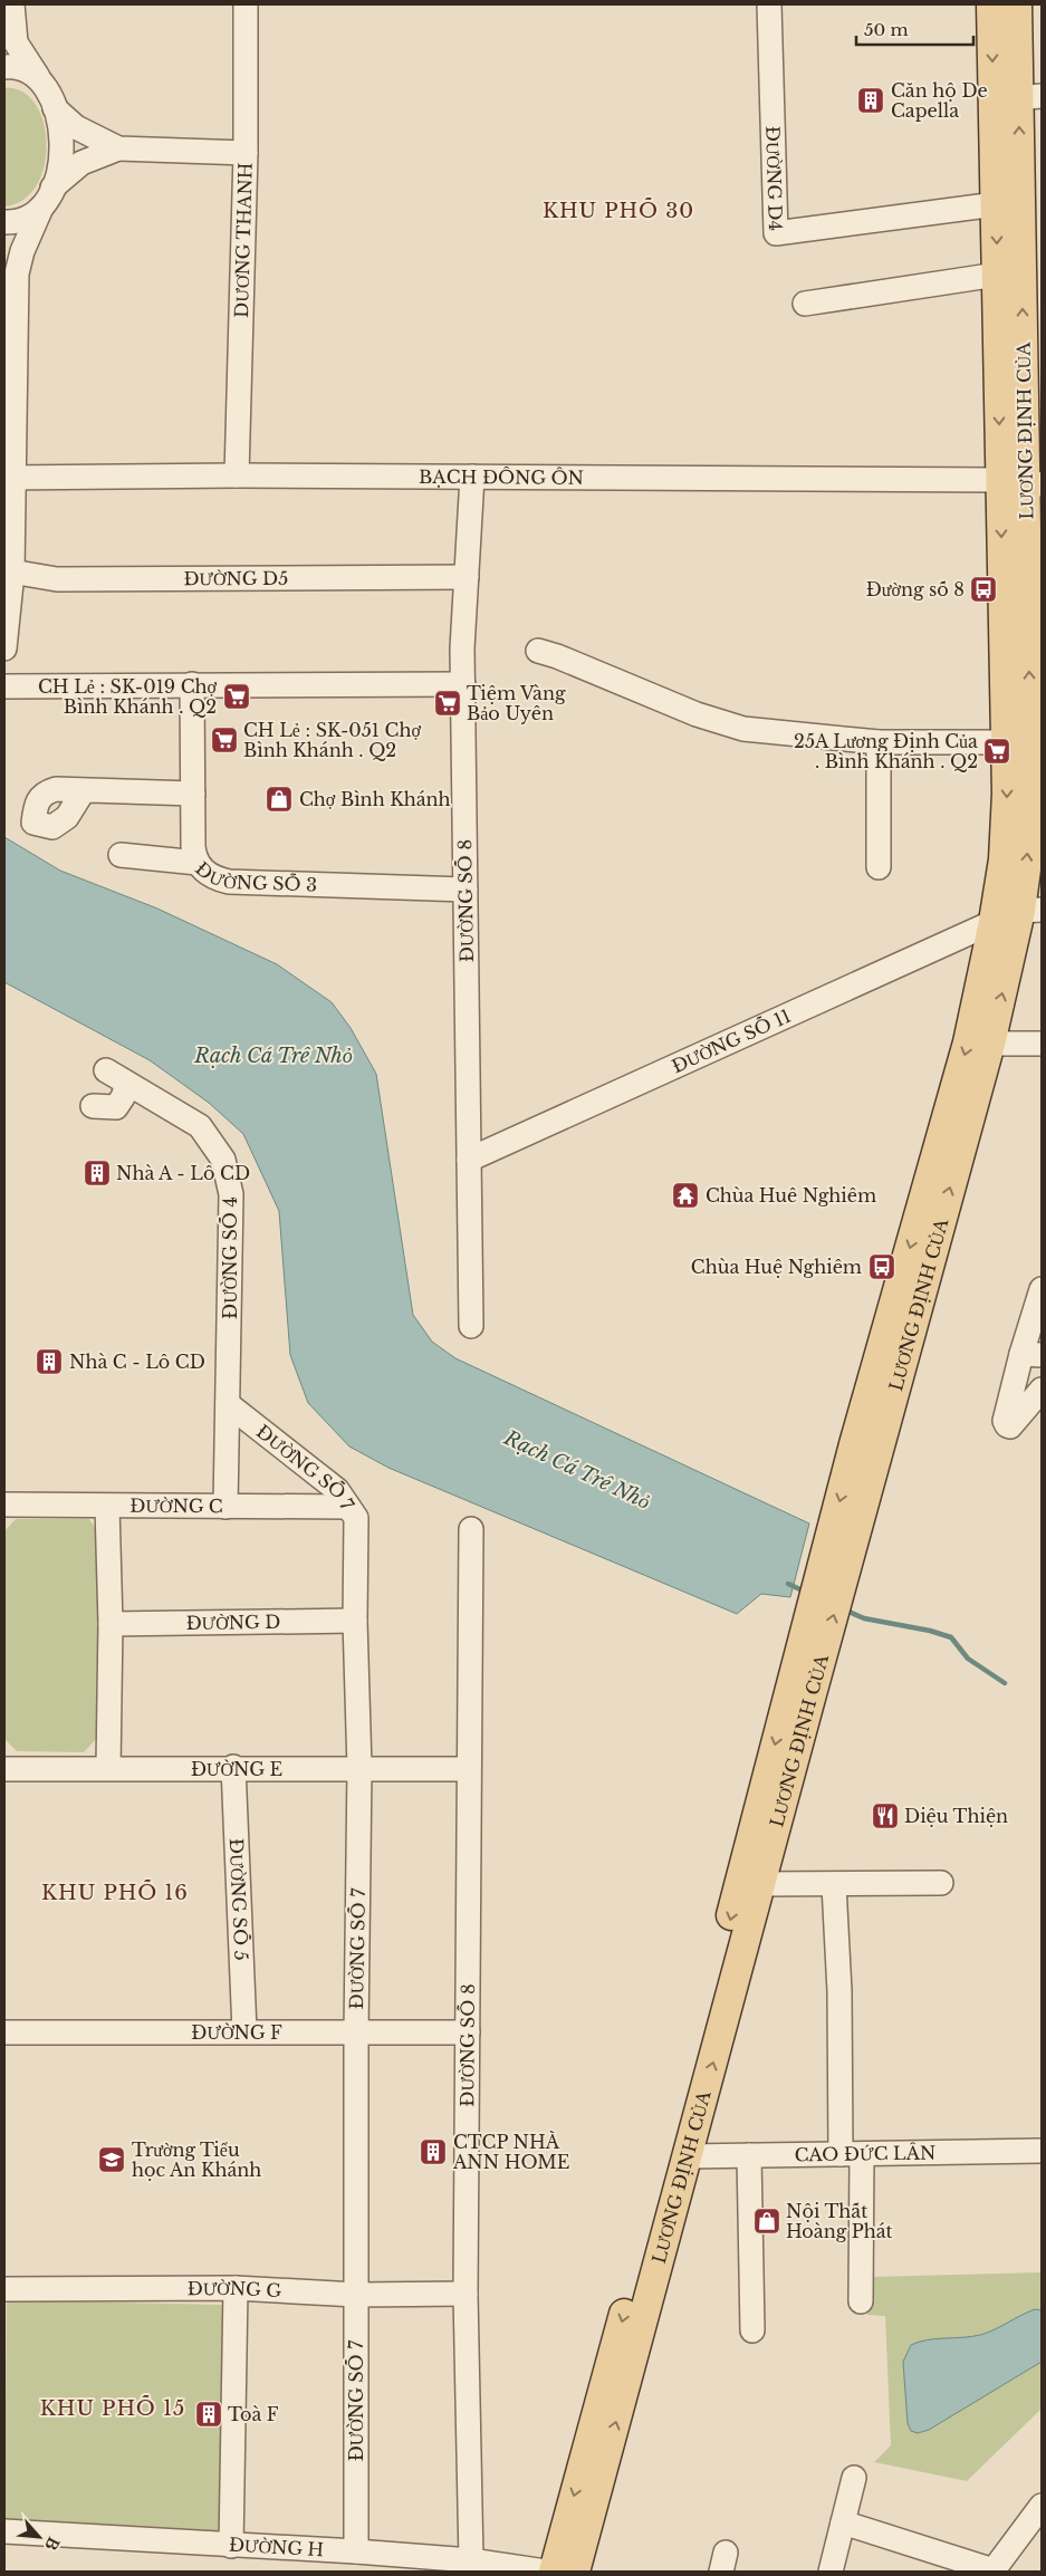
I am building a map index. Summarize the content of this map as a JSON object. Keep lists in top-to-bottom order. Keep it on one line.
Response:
{"streets":{"main road":["LƯƠNG ĐỊNH CỦA"],"street":["ĐƯỜNG D4","DƯƠNG THANH","BẠCH ĐÔNG ÔN","ĐƯỜNG D5","ĐƯỜNG SỐ 3","ĐƯỜNG SỐ 8","ĐƯỜNG SỐ 11","ĐƯỜNG SỐ 4","ĐƯỜNG SỐ 7","ĐƯỜNG C","ĐƯỜNG D","ĐƯỜNG E","ĐƯỜNG SỐ 5","ĐƯỜNG F","CAO ĐỨC LÂN","ĐƯỜNG G","ĐƯỜNG H"]},"crossings":[["ĐƯỜNG D4","LƯƠNG ĐỊNH CỦA"],["DƯƠNG THANH","BẠCH ĐÔNG ÔN"],["LƯƠNG ĐỊNH CỦA","BẠCH ĐÔNG ÔN"],["LƯƠNG ĐỊNH CỦA","ĐƯỜNG SỐ 11"],["LƯƠNG ĐỊNH CỦA","CAO ĐỨC LÂN"],["BẠCH ĐÔNG ÔN","ĐƯỜNG SỐ 8"],["ĐƯỜNG D5","ĐƯỜNG SỐ 8"],["ĐƯỜNG SỐ 3","ĐƯỜNG SỐ 8"],["ĐƯỜNG SỐ 8","ĐƯỜNG SỐ 11"],["ĐƯỜNG SỐ 8","ĐƯỜNG E"],["ĐƯỜNG SỐ 8","ĐƯỜNG F"],["ĐƯỜNG SỐ 8","ĐƯỜNG G"],["ĐƯỜNG SỐ 8","ĐƯỜNG H"],["ĐƯỜNG SỐ 4","ĐƯỜNG SỐ 7"],["ĐƯỜNG SỐ 4","ĐƯỜNG C"],["ĐƯỜNG SỐ 7","ĐƯỜNG C"],["ĐƯỜNG SỐ 7","ĐƯỜNG D"],["ĐƯỜNG SỐ 7","ĐƯỜNG E"],["ĐƯỜNG SỐ 7","ĐƯỜNG F"],["ĐƯỜNG SỐ 7","ĐƯỜNG G"],["ĐƯỜNG SỐ 7","ĐƯỜNG H"],["ĐƯỜNG E","ĐƯỜNG SỐ 5"],["ĐƯỜNG SỐ 5","ĐƯỜNG F"]],"districts":["KHU PHỐ 30","KHU PHỐ 16","KHU PHỐ 15"],"water":["Rạch Cá Trê Nhỏ"],"places":{"building":["Căn hộ De Capella","Nhà A - Lô CD","Nhà C - Lô CD","CTCP NHÀ ANN HOME","Toà F"],"bus stop":["Đường số 8","Chùa Huệ Nghiêm"],"supermarket":["CH Lẻ : SK-019 Chợ Bình Khánh . Q2","Tiệm Vàng Bảo Uyên","CH Lẻ : SK-051 Chợ Bình Khánh . Q2","25A Lương Định Của . Bình Khánh . Q2"],"shop":["Chợ Bình Khánh","Nội Thất Hoàng Phát"],"temple":["Chùa Huê Nghiêm"],"restaurant":["Diệu Thiện"],"school or university":["Trường Tiểu học An Khánh"]},"scale_bar":"50 m","north":"bottom right"}
